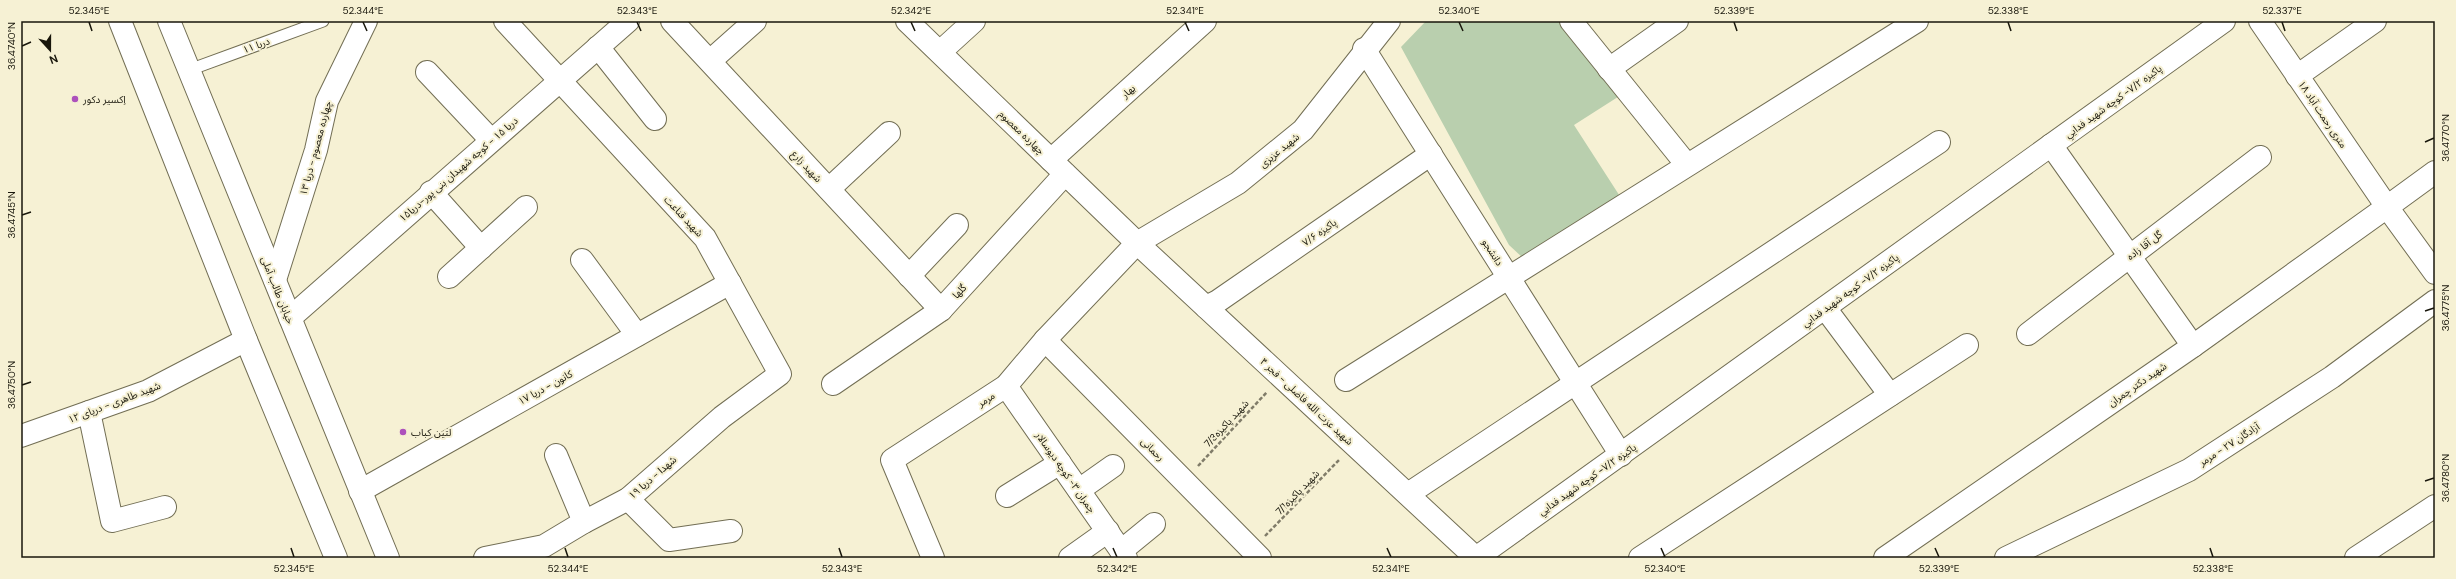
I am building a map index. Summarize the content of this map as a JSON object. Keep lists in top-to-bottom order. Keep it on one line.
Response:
{"streets":{"street":["بهار","پاکیزه ۷/۲- كوچه شهيد فدايي","۱۸ متری رحمت آباد","چهارده معصوم","چهارده معصوم - دریا ۱۳","شهید عزیزی","شهید زارع","دریا ۱۵ - كوچه شهيدان بنی پور-دريا۱۵","شهید قناعت","پاکیزه ۷/۶","گل آقا زاده","دانشجو","خیابان طالب آملی","گلها","شهید دکتر چمران","کانون - دریا ۱۷","مرمر","شهید عزت الله فاضلی - فجر ۴","شهید طاهری - دریای ۱۲","آزادگان ۲۷ - مرمر","رحمانی","چمران ۳- كوچه ديوسالار","شهدا - دریا ۱۹"],"lane":["دریا ۱۱"],"path":["شهید پاکیزه7/3","شهید پاکیزه7/1"]},"crossings":[["دریا ۱۱","خیابان طالب آملی"],["بهار","چهارده معصوم"],["بهار","گلها"],["پاکیزه ۷/۲- كوچه شهيد فدايي","دانشجو"],["پاکیزه ۷/۲- كوچه شهيد فدايي","شهید عزت الله فاضلی - فجر ۴"],["۱۸ متری رحمت آباد","شهید دکتر چمران"],["چهارده معصوم","شهید عزیزی"],["چهارده معصوم","گلها"],["چهارده معصوم","مرمر"],["چهارده معصوم","شهید عزت الله فاضلی - فجر ۴"],["چهارده معصوم - دریا ۱۳","خیابان طالب آملی"],["شهید عزیزی","دانشجو"],["شهید عزیزی","مرمر"],["شهید عزیزی","شهید عزت الله فاضلی - فجر ۴"],["شهید زارع","گلها"],["دریا ۱۵ - كوچه شهيدان بنی پور-دريا۱۵","شهید قناعت"],["دریا ۱۵ - كوچه شهيدان بنی پور-دريا۱۵","خیابان طالب آملی"],["شهید قناعت","کانون - دریا ۱۷"],["شهید قناعت","شهدا - دریا ۱۹"],["پاکیزه ۷/۶","دانشجو"],["پاکیزه ۷/۶","شهید عزت الله فاضلی - فجر ۴"],["خیابان طالب آملی","کانون - دریا ۱۷"],["مرمر","شهید عزت الله فاضلی - فجر ۴"],["مرمر","رحمانی"],["مرمر","چمران ۳- كوچه ديوسالار"],["شهید عزت الله فاضلی - فجر ۴","شهید پاکیزه7/3"],["شهید عزت الله فاضلی - فجر ۴","شهید پاکیزه7/1"],["شهید پاکیزه7/3","رحمانی"],["رحمانی","شهید پاکیزه7/1"]],"places":["اِکسیر دکور","لتین کباب"],"north":"bottom","coordinates":["52.345°E","52.344°E","52.343°E","52.342°E","52.341°E","52.340°E","52.339°E","52.338°E","52.337°E","36.4740°N","36.4770°N","36.4745°N","36.4775°N","36.4750°N","36.4780°N"]}
